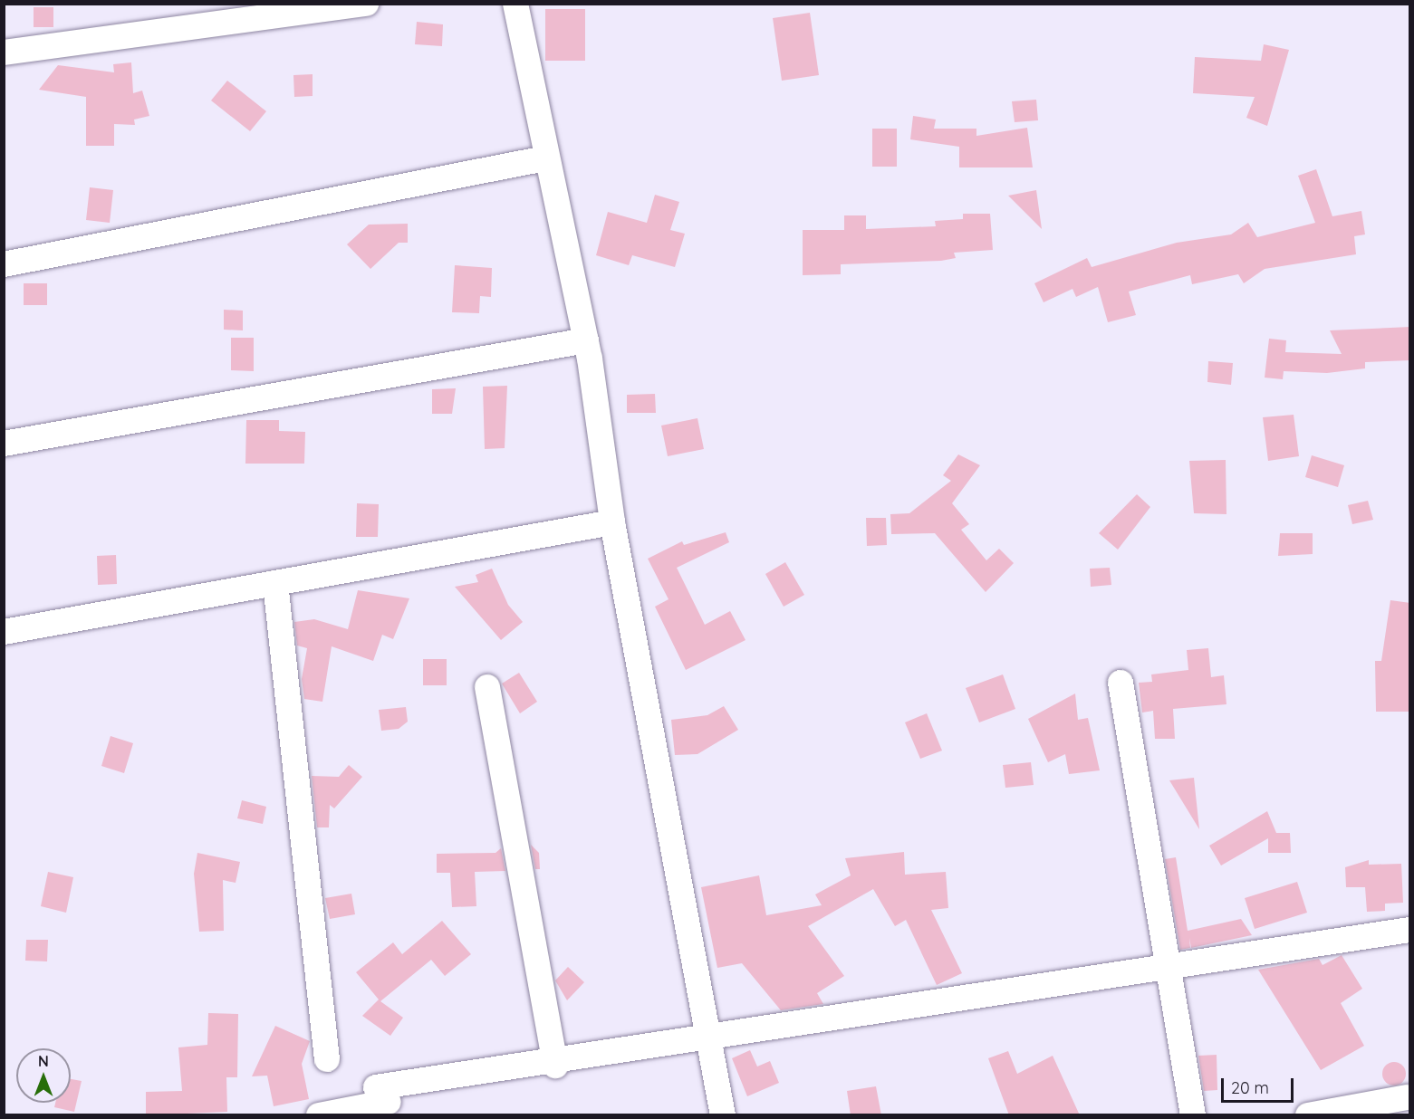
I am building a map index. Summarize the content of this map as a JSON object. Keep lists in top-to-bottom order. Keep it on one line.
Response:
{"scale_bar":"20 m","north":"top"}
